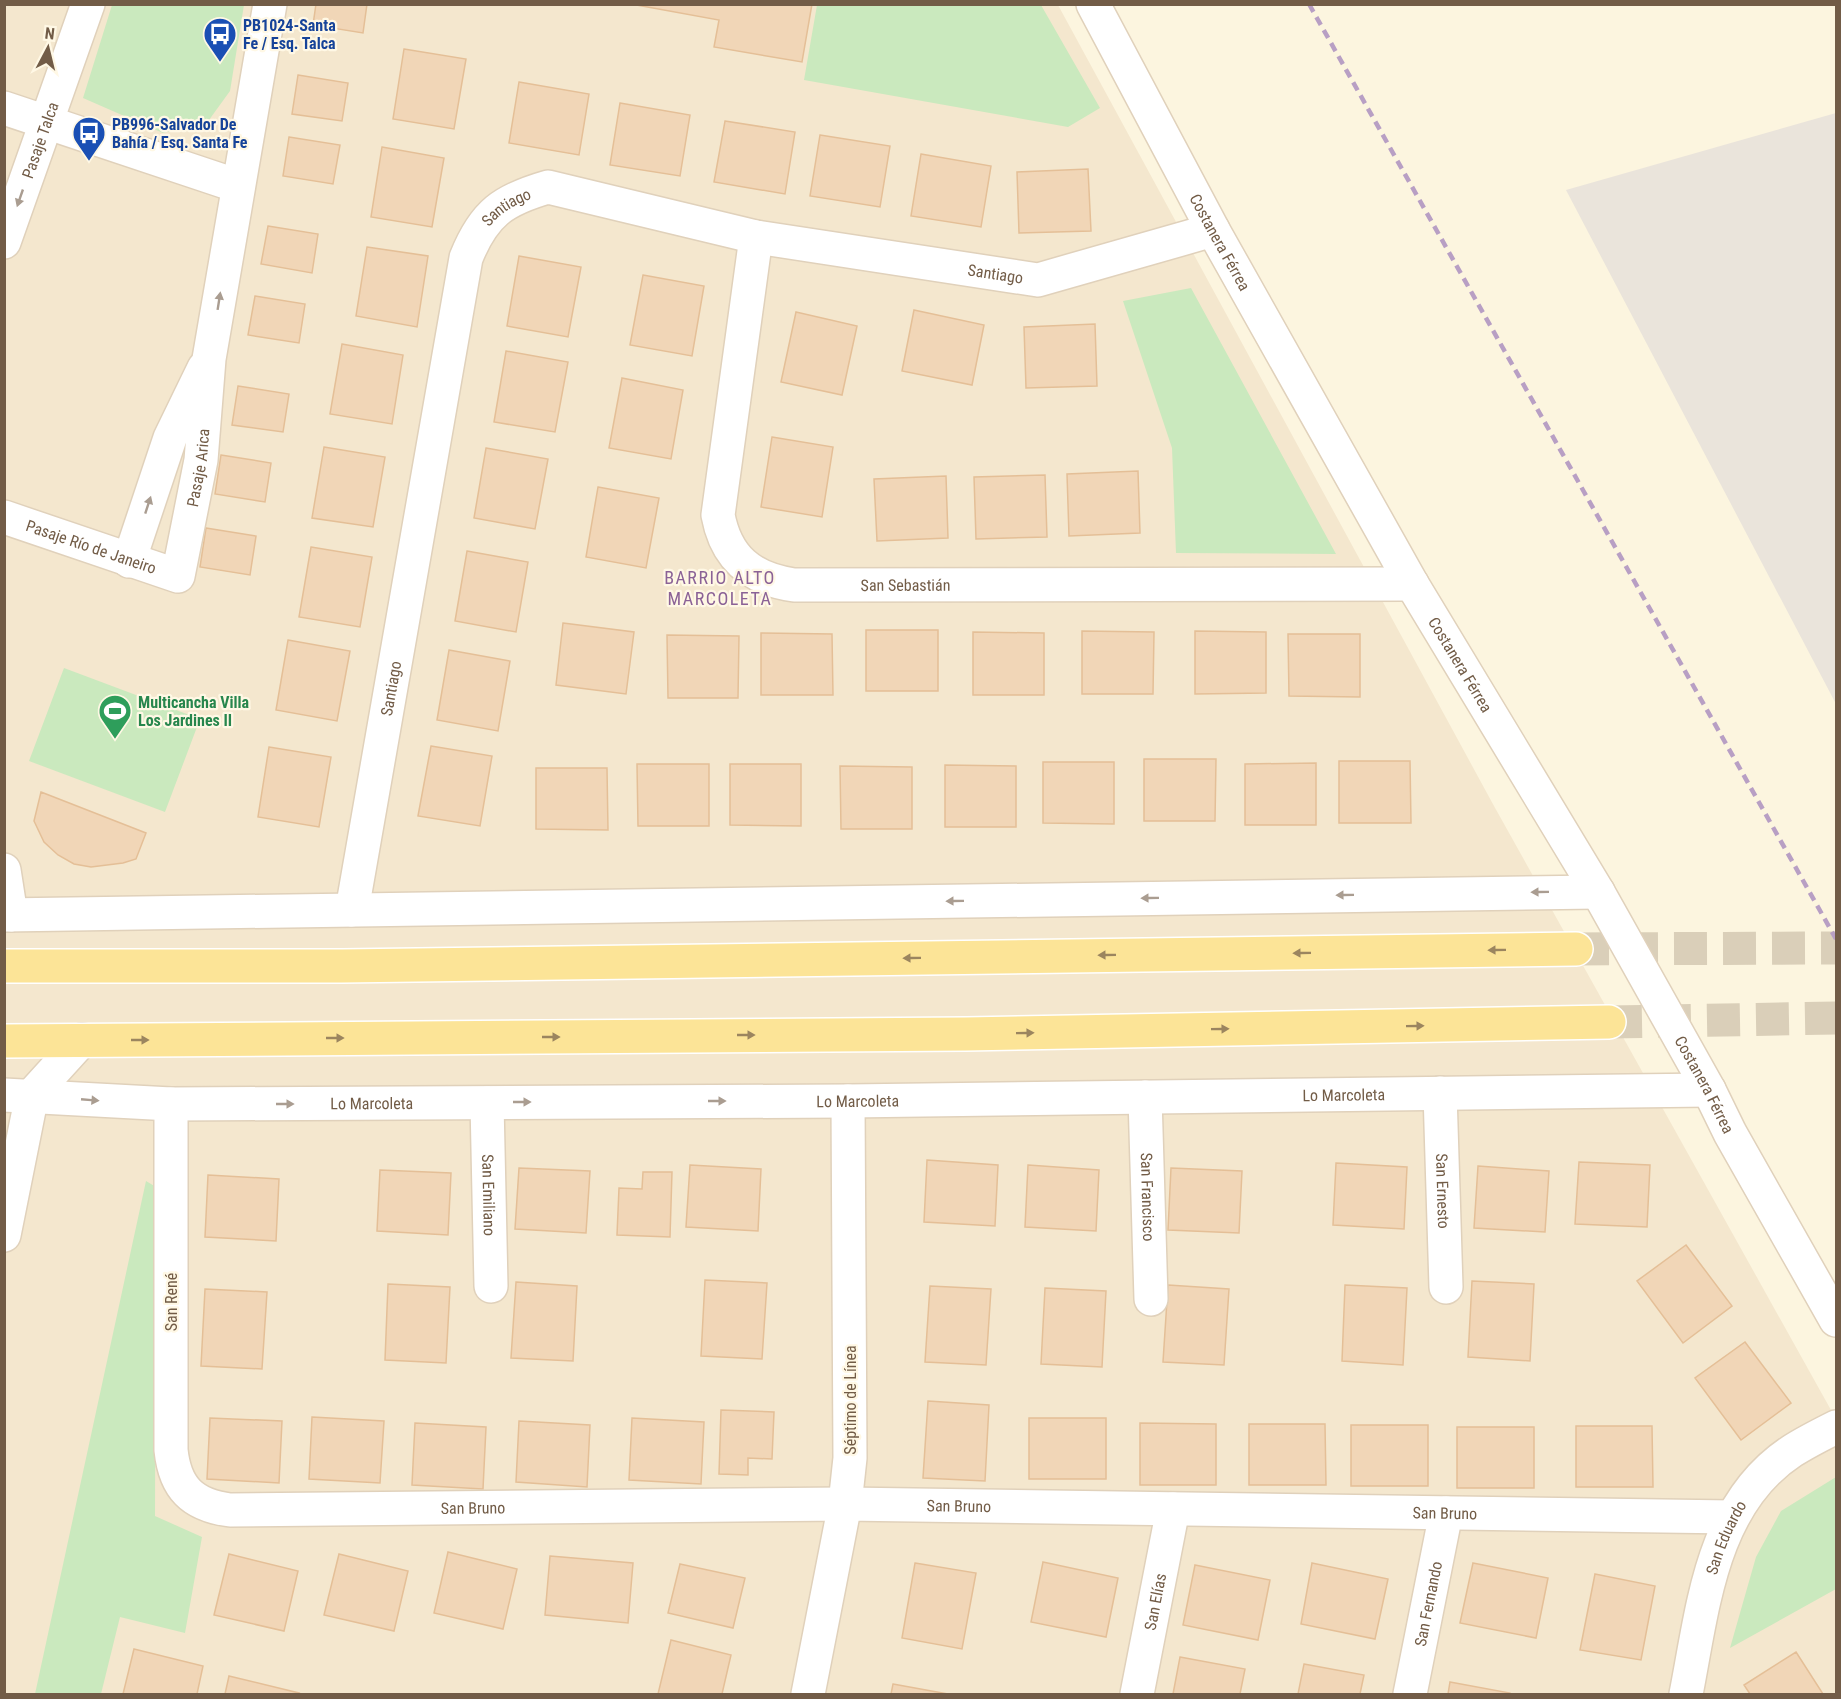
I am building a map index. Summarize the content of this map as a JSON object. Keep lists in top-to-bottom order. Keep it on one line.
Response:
{"streets":{"street":["Pasaje Talca","Santiago","Costanera Férrea","Pasaje Arica","Pasaje Río de Janeiro","San Sebastián","Lo Marcoleta","San Ernesto","San Emiliano","San Francisco","San René","Séptimo de Línea","San Bruno","San Eduardo","San Elías","San Fernando"]},"crossings":[["Santiago","Costanera Férrea"],["Santiago","San Sebastián"],["Costanera Férrea","San Sebastián"],["Costanera Férrea","Lo Marcoleta"],["Pasaje Arica","Pasaje Río de Janeiro"],["Lo Marcoleta","San Ernesto"],["Lo Marcoleta","San Emiliano"],["Lo Marcoleta","San Francisco"],["Lo Marcoleta","San René"],["Lo Marcoleta","Séptimo de Línea"],["San René","San Bruno"],["Séptimo de Línea","San Bruno"],["San Bruno","San Eduardo"],["San Bruno","San Elías"],["San Bruno","San Fernando"]],"one_way":["Pasaje Talca"],"districts":["BARRIO ALTO MARCOLETA"],"places":{"bus stop":["PB1024-Santa Fe / Esq. Talca","PB996-Salvador De Bahía / Esq. Santa Fe"],"sports":["Multicancha Villa Los Jardines II"]},"north":"top"}
